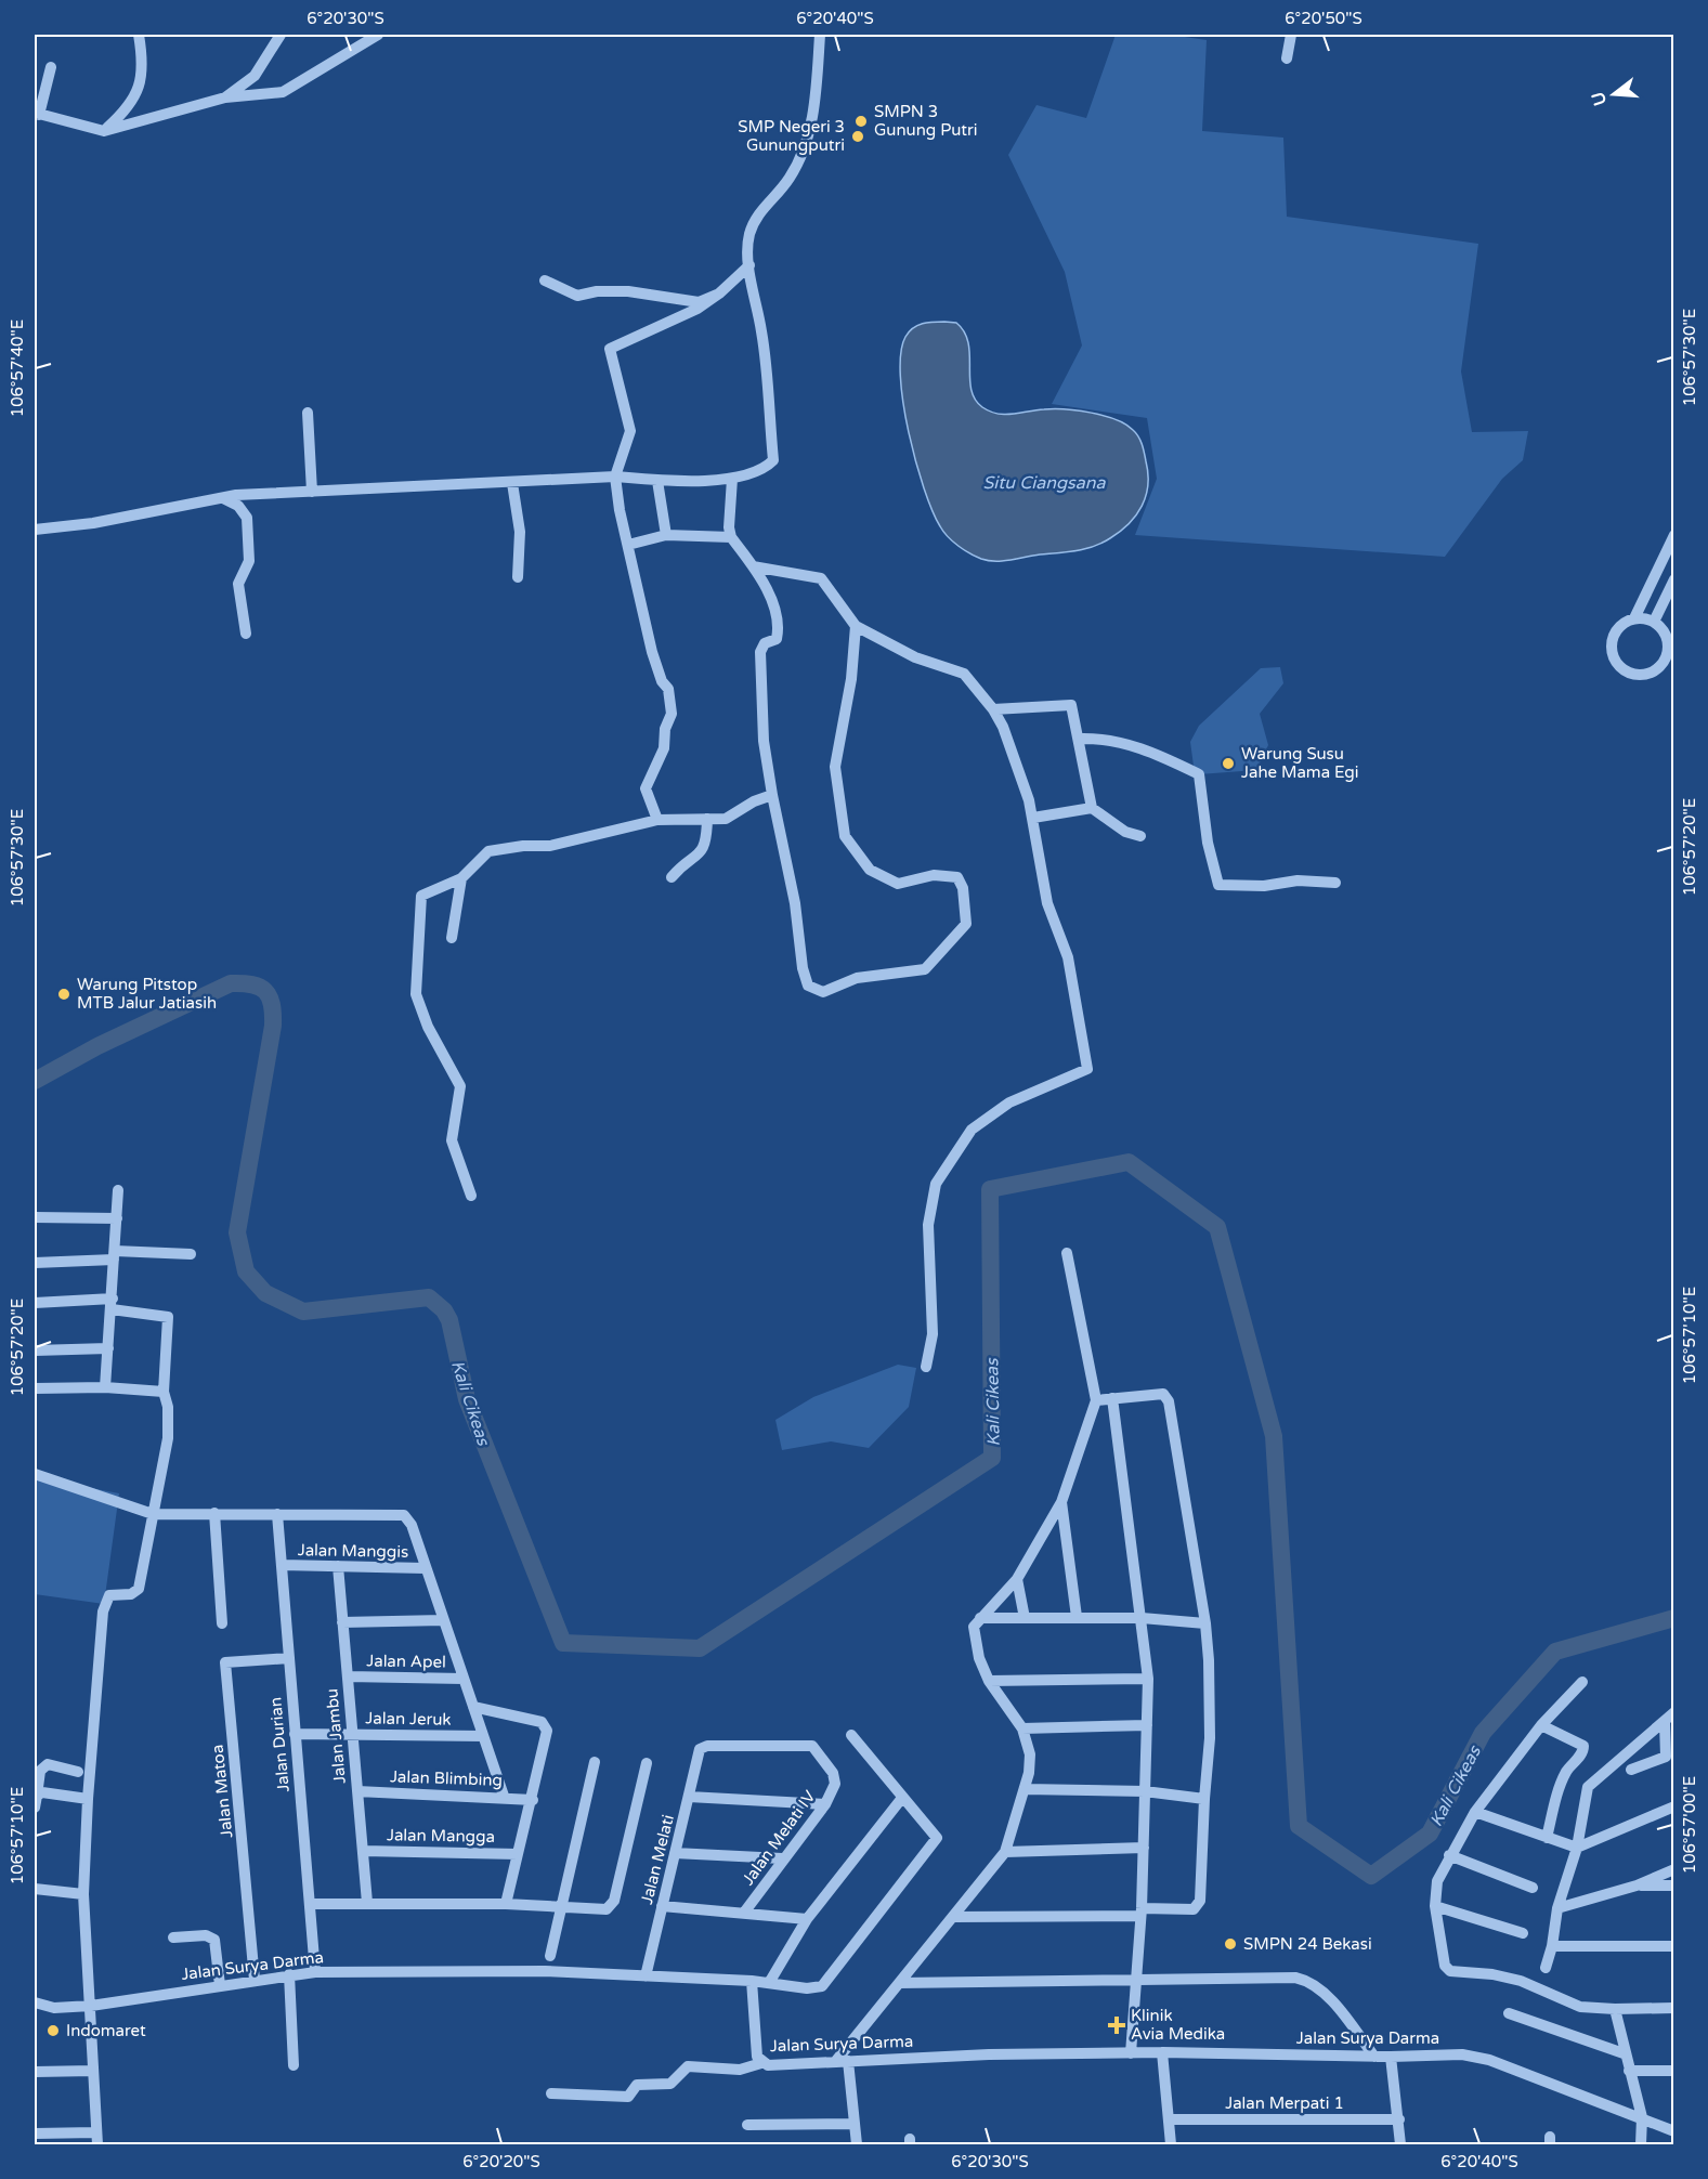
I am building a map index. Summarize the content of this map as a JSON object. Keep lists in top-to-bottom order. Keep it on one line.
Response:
{"streets":{"street":["Jalan Manggis","Jalan Apel","Jalan Jeruk","Jalan Jambu","Jalan Durian","Jalan Blimbing","Jalan Matoa","Jalan Mangga","Jalan Melati IV","Jalan Melati","Jalan Surya Darma","Jalan Merpati 1"]},"crossings":[["Jalan Manggis","Jalan Jambu"],["Jalan Manggis","Jalan Durian"],["Jalan Apel","Jalan Jambu"],["Jalan Jeruk","Jalan Jambu"],["Jalan Jeruk","Jalan Durian"],["Jalan Jambu","Jalan Blimbing"],["Jalan Jambu","Jalan Mangga"],["Jalan Durian","Jalan Matoa"],["Jalan Durian","Jalan Surya Darma"],["Jalan Matoa","Jalan Surya Darma"],["Jalan Melati IV","Jalan Melati"],["Jalan Melati","Jalan Surya Darma"]],"water":["Situ Ciangsana","Kali Cikeas"],"places":{"other":["SMPN 3 Gunung Putri","SMP Negeri 3 Gunungputri","Warung Susu Jahe Mama Egi","Warung Pitstop MTB Jalur Jatiasih","SMPN 24 Bekasi","Indomaret"],"health":["Klinik Avia Medika"]},"north":"left","coordinates":["6°20'30\"S","6°20'40\"S","6°20'50\"S","106°57'30\"E","106°57'40\"E","106°57'20\"E","106°57'10\"E","106°57'00\"E","6°20'20\"S"]}
